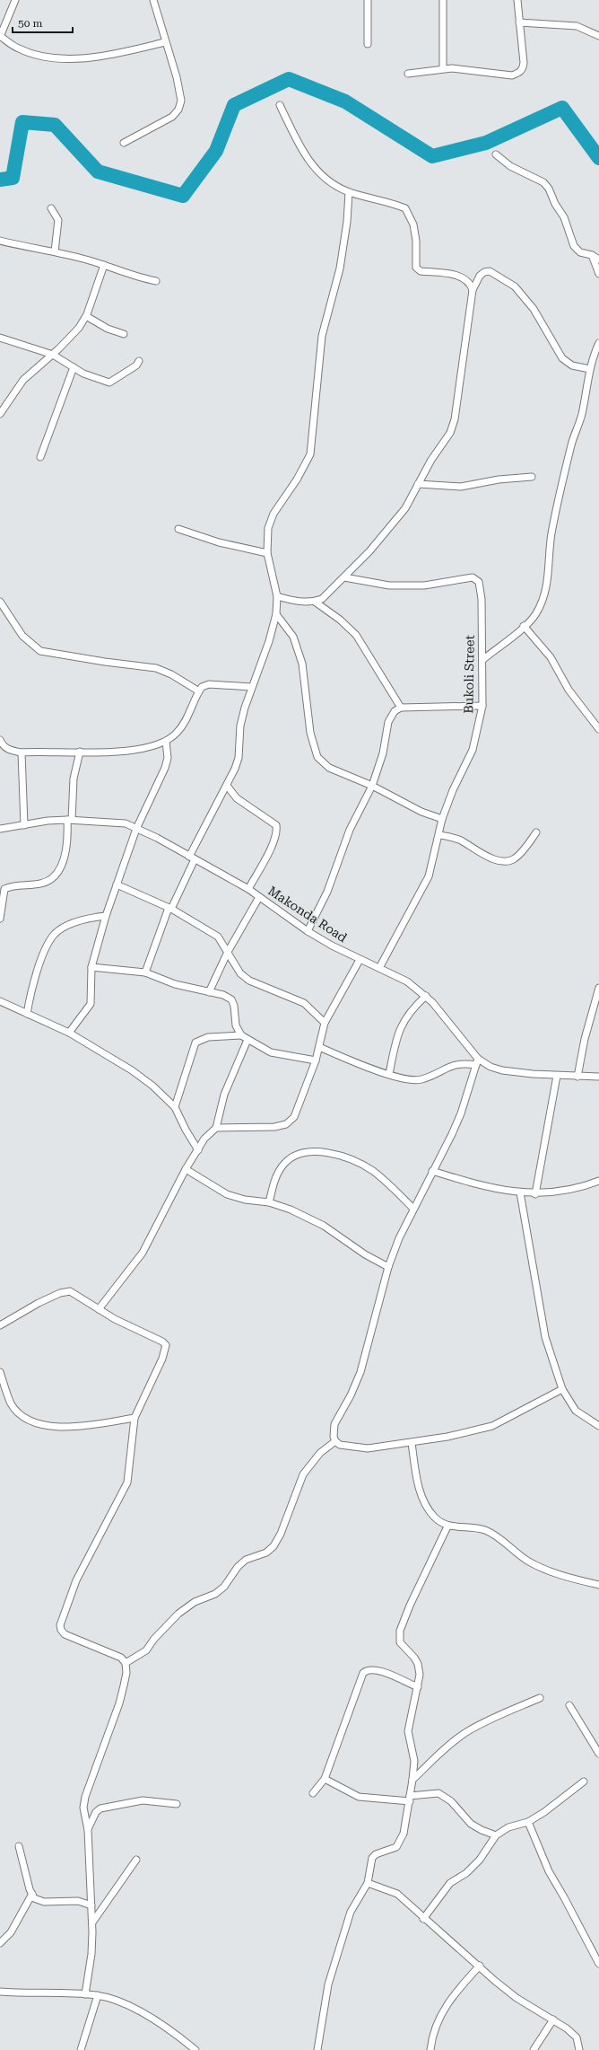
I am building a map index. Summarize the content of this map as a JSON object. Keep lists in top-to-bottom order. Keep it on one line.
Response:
{"streets":{"street":["Bukoli Street","Makonda Road"]},"crossings":[["Bukoli Street","Makonda Road"]],"scale_bar":"50 m"}
